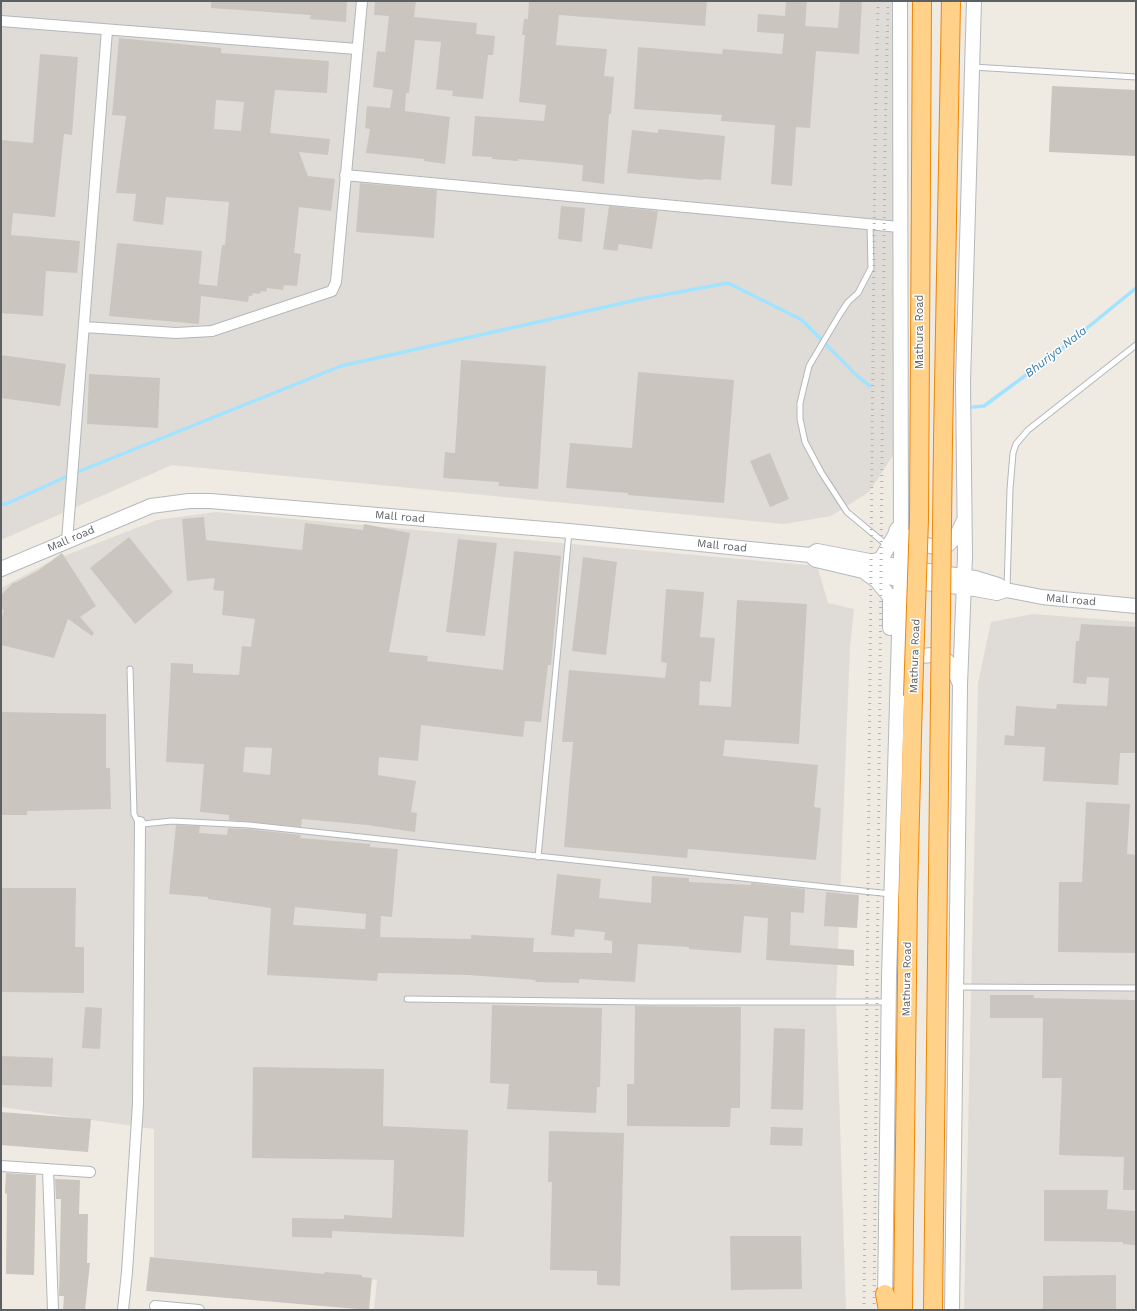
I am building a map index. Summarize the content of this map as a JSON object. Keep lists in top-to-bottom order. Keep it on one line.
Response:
{"streets":{"highway":["Mathura Road"],"main road":["Mall road"]},"water":["Bhuriya Nala"]}
